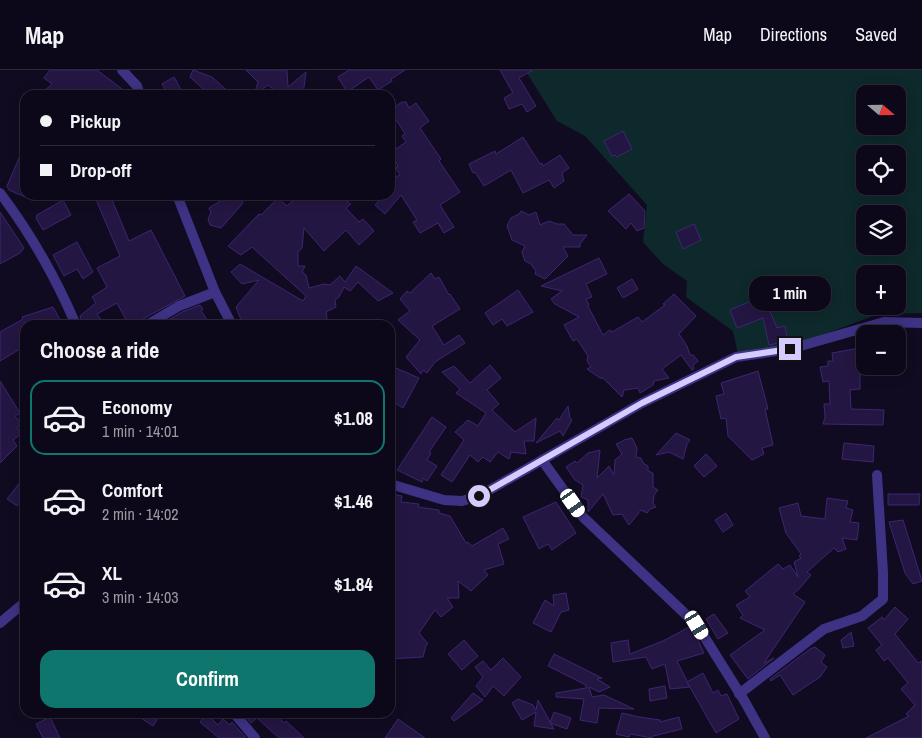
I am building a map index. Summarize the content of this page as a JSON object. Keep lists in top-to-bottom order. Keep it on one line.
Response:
{"north":"right","page":{"header":"Map","nav":["Map","Directions","Saved"],"map_buttons":["+","−"],"banner":["Pickup","Drop-off"],"bubble":"1 min","heading":"Choose a ride","list":[{"name":"Economy","note":"1 min · 14:01","value":"$1.08"},{"name":"Comfort","note":"2 min · 14:02","value":"$1.46"},{"name":"XL","note":"3 min · 14:03","value":"$1.84"}],"buttons":"Confirm"}}
